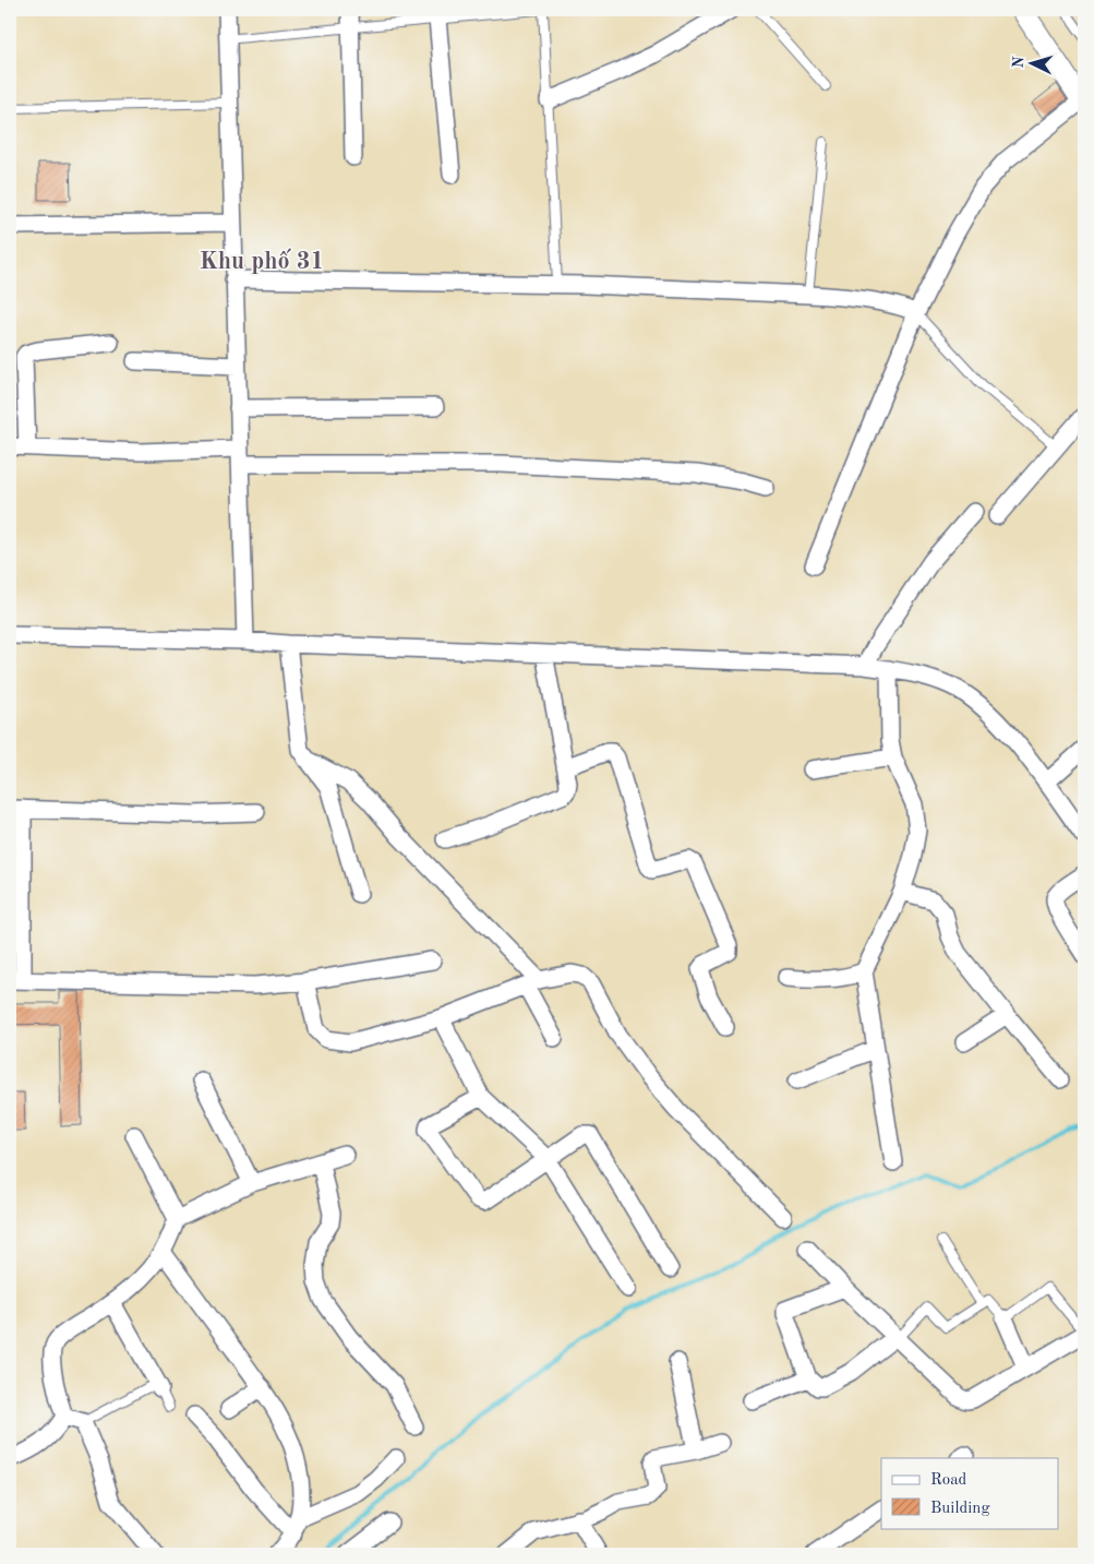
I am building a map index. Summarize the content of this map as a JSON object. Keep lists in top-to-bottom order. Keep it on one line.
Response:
{"districts":["Khu phố 31"],"legend":["Road","Building"],"north":"left"}
